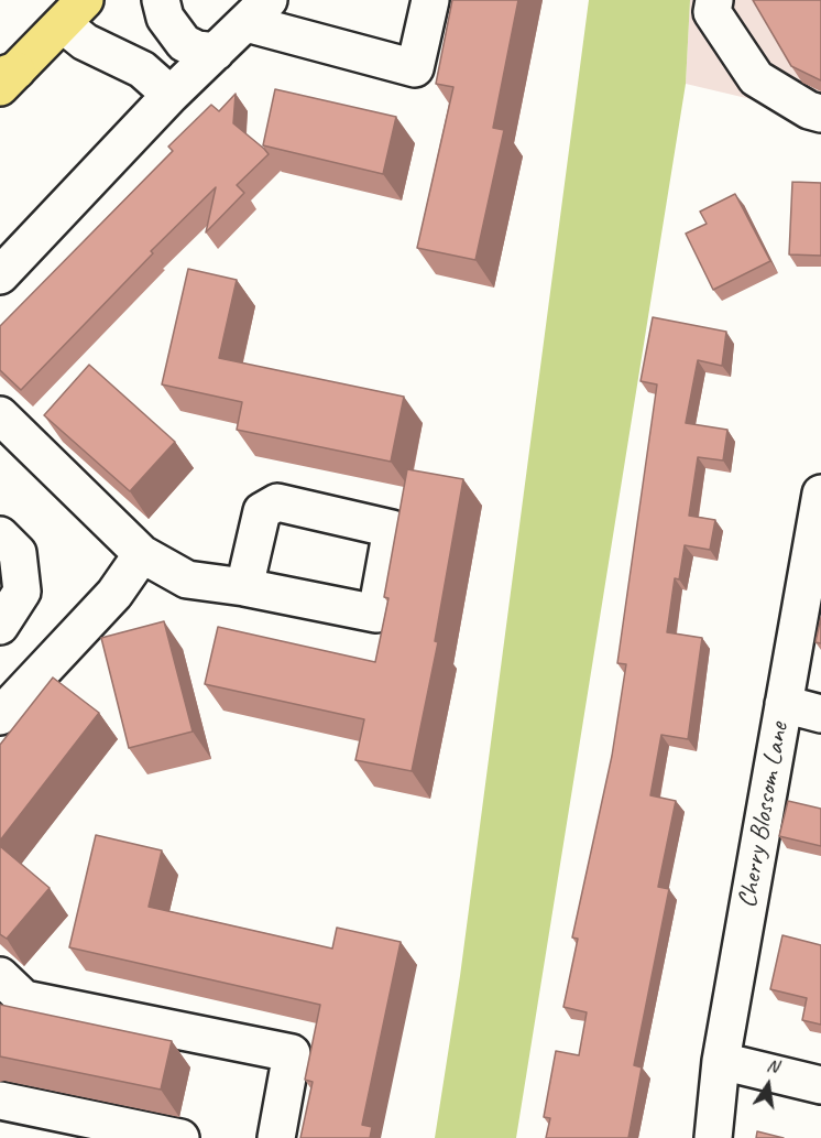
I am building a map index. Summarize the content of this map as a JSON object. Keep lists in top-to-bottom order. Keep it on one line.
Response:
{"streets":{"street":["Cherry Blossom Lane"]},"north":"top"}
